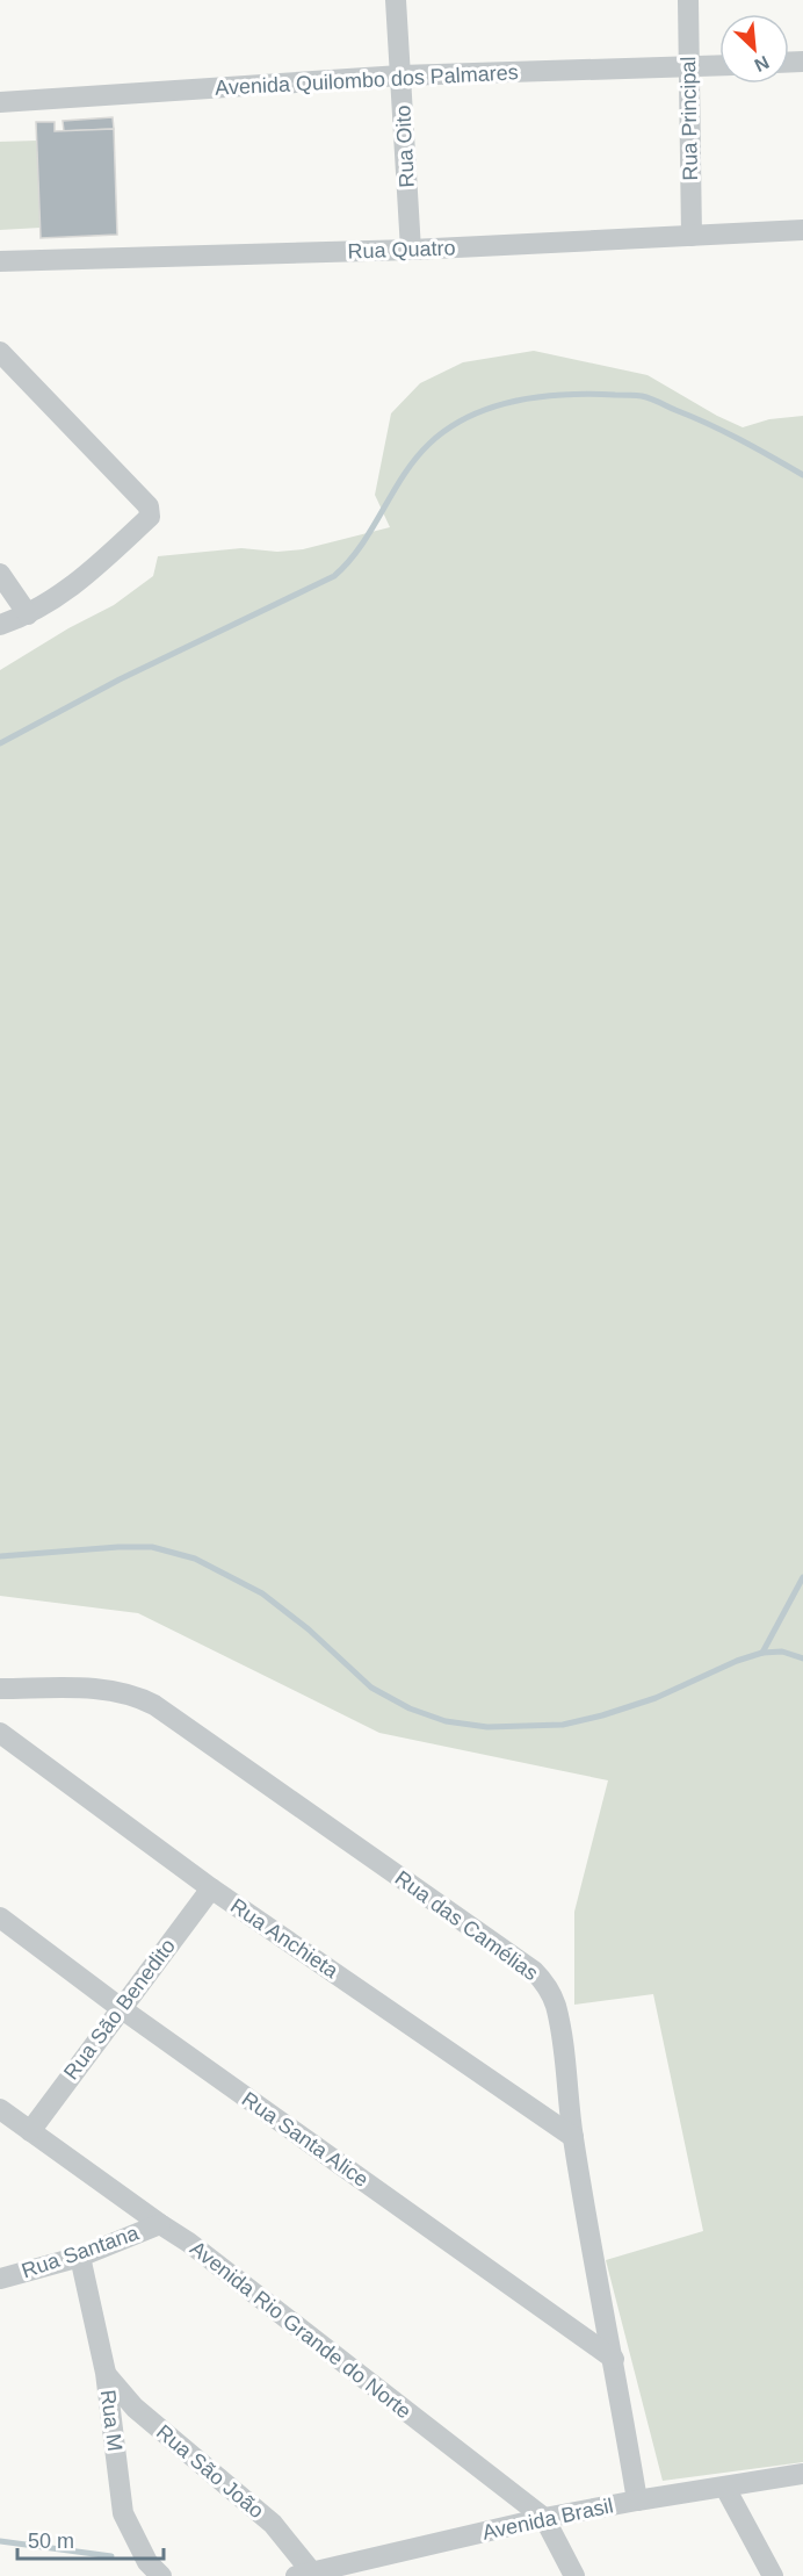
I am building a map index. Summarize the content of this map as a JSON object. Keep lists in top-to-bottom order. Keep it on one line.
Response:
{"streets":{"street":["Avenida Quilombo dos Palmares","Rua Principal","Rua Oito","Rua Quatro","Rua das Camélias","Rua Anchieta","Rua São Benedito","Rua Santa Alice","Rua Santana","Avenida Rio Grande do Norte","Rua M","Rua São João","Avenida Brasil"]},"crossings":[["Avenida Quilombo dos Palmares","Rua Principal"],["Avenida Quilombo dos Palmares","Rua Oito"],["Rua Principal","Rua Quatro"],["Rua Oito","Rua Quatro"],["Rua das Camélias","Rua Anchieta"],["Rua das Camélias","Rua Santa Alice"],["Rua das Camélias","Avenida Brasil"],["Rua Anchieta","Rua São Benedito"],["Rua São Benedito","Rua Santa Alice"],["Rua São Benedito","Avenida Rio Grande do Norte"],["Rua Santana","Avenida Rio Grande do Norte"],["Rua Santana","Rua M"],["Avenida Rio Grande do Norte","Avenida Brasil"],["Rua M","Rua São João"],["Rua São João","Avenida Brasil"]],"scale_bar":"50 m","north":"bottom right"}
